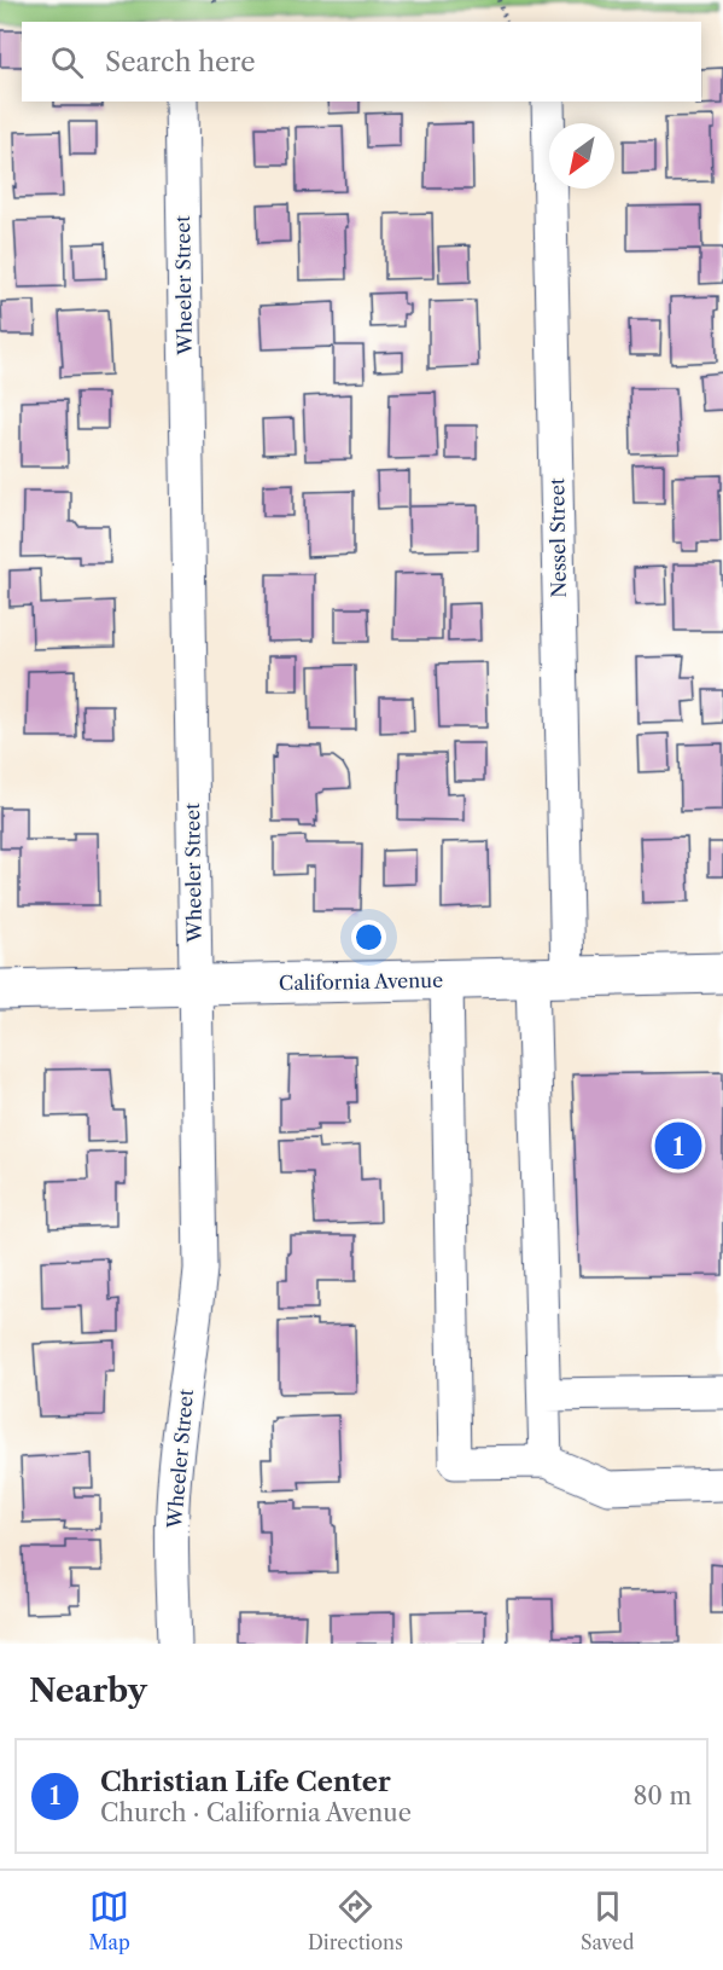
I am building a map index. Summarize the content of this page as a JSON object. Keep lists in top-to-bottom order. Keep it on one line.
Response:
{"streets":{"main road":["California Avenue"],"street":["Wheeler Street","Nessel Street"]},"crossings":[["Wheeler Street","California Avenue"],["Nessel Street","California Avenue"]],"north":"bottom left","page":{"search":"Search here","pins":"1","heading":"Nearby","list":[{"mark":"1","name":"Christian Life Center","note":"Church · California Avenue","value":"80 m"}],"nav":["Map","Directions","Saved"]}}
